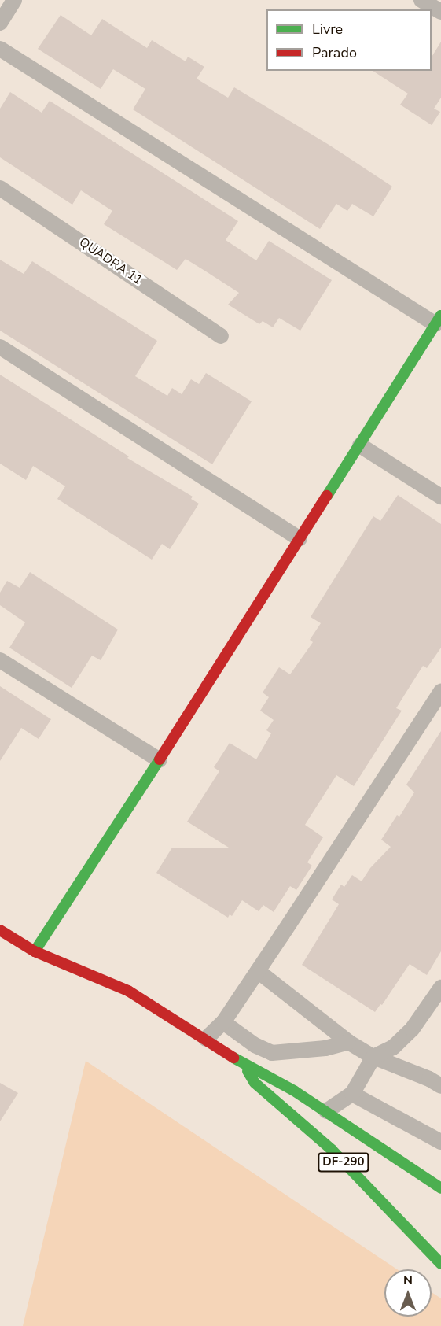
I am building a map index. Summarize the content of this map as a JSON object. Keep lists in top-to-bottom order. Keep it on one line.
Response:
{"streets":{"main road":["DF-290"],"street":["QUADRA 11"]},"legend":["Livre","Parado"],"north":"top"}
